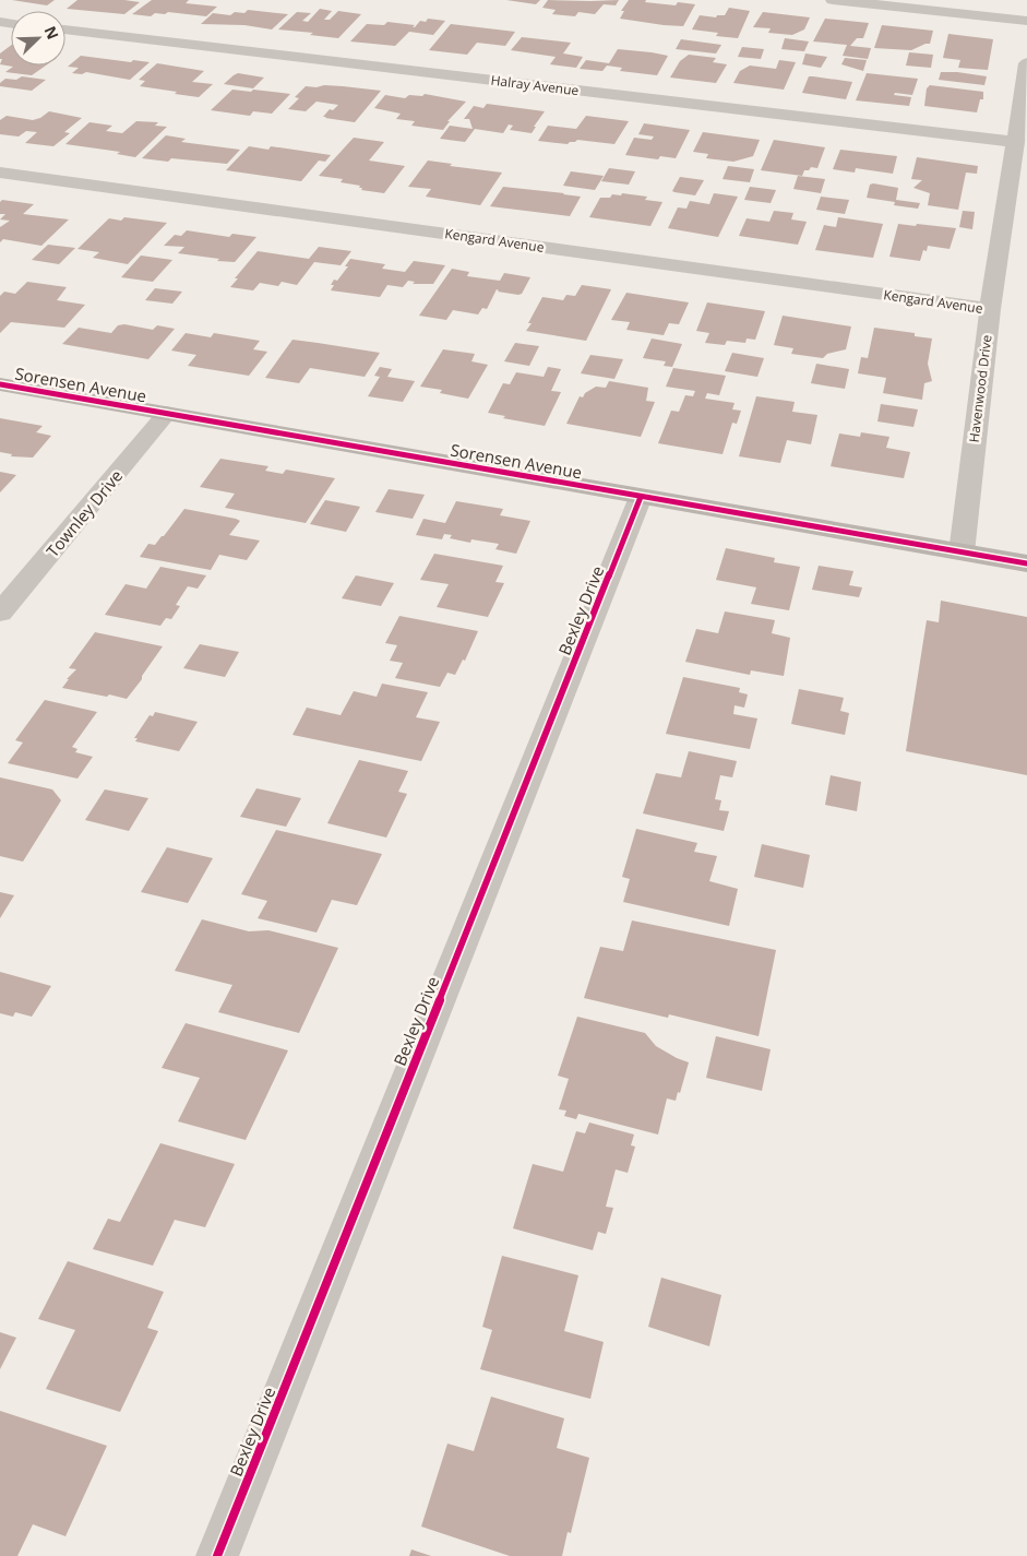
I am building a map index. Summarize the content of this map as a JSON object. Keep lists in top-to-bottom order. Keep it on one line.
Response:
{"streets":{"street":["Halray Avenue","Kengard Avenue","Sorensen Avenue","Havenwood Drive","Townley Drive","Bexley Drive"]},"crossings":[["Halray Avenue","Havenwood Drive"],["Kengard Avenue","Havenwood Drive"],["Sorensen Avenue","Havenwood Drive"],["Sorensen Avenue","Townley Drive"],["Sorensen Avenue","Bexley Drive"]],"north":"top right"}
